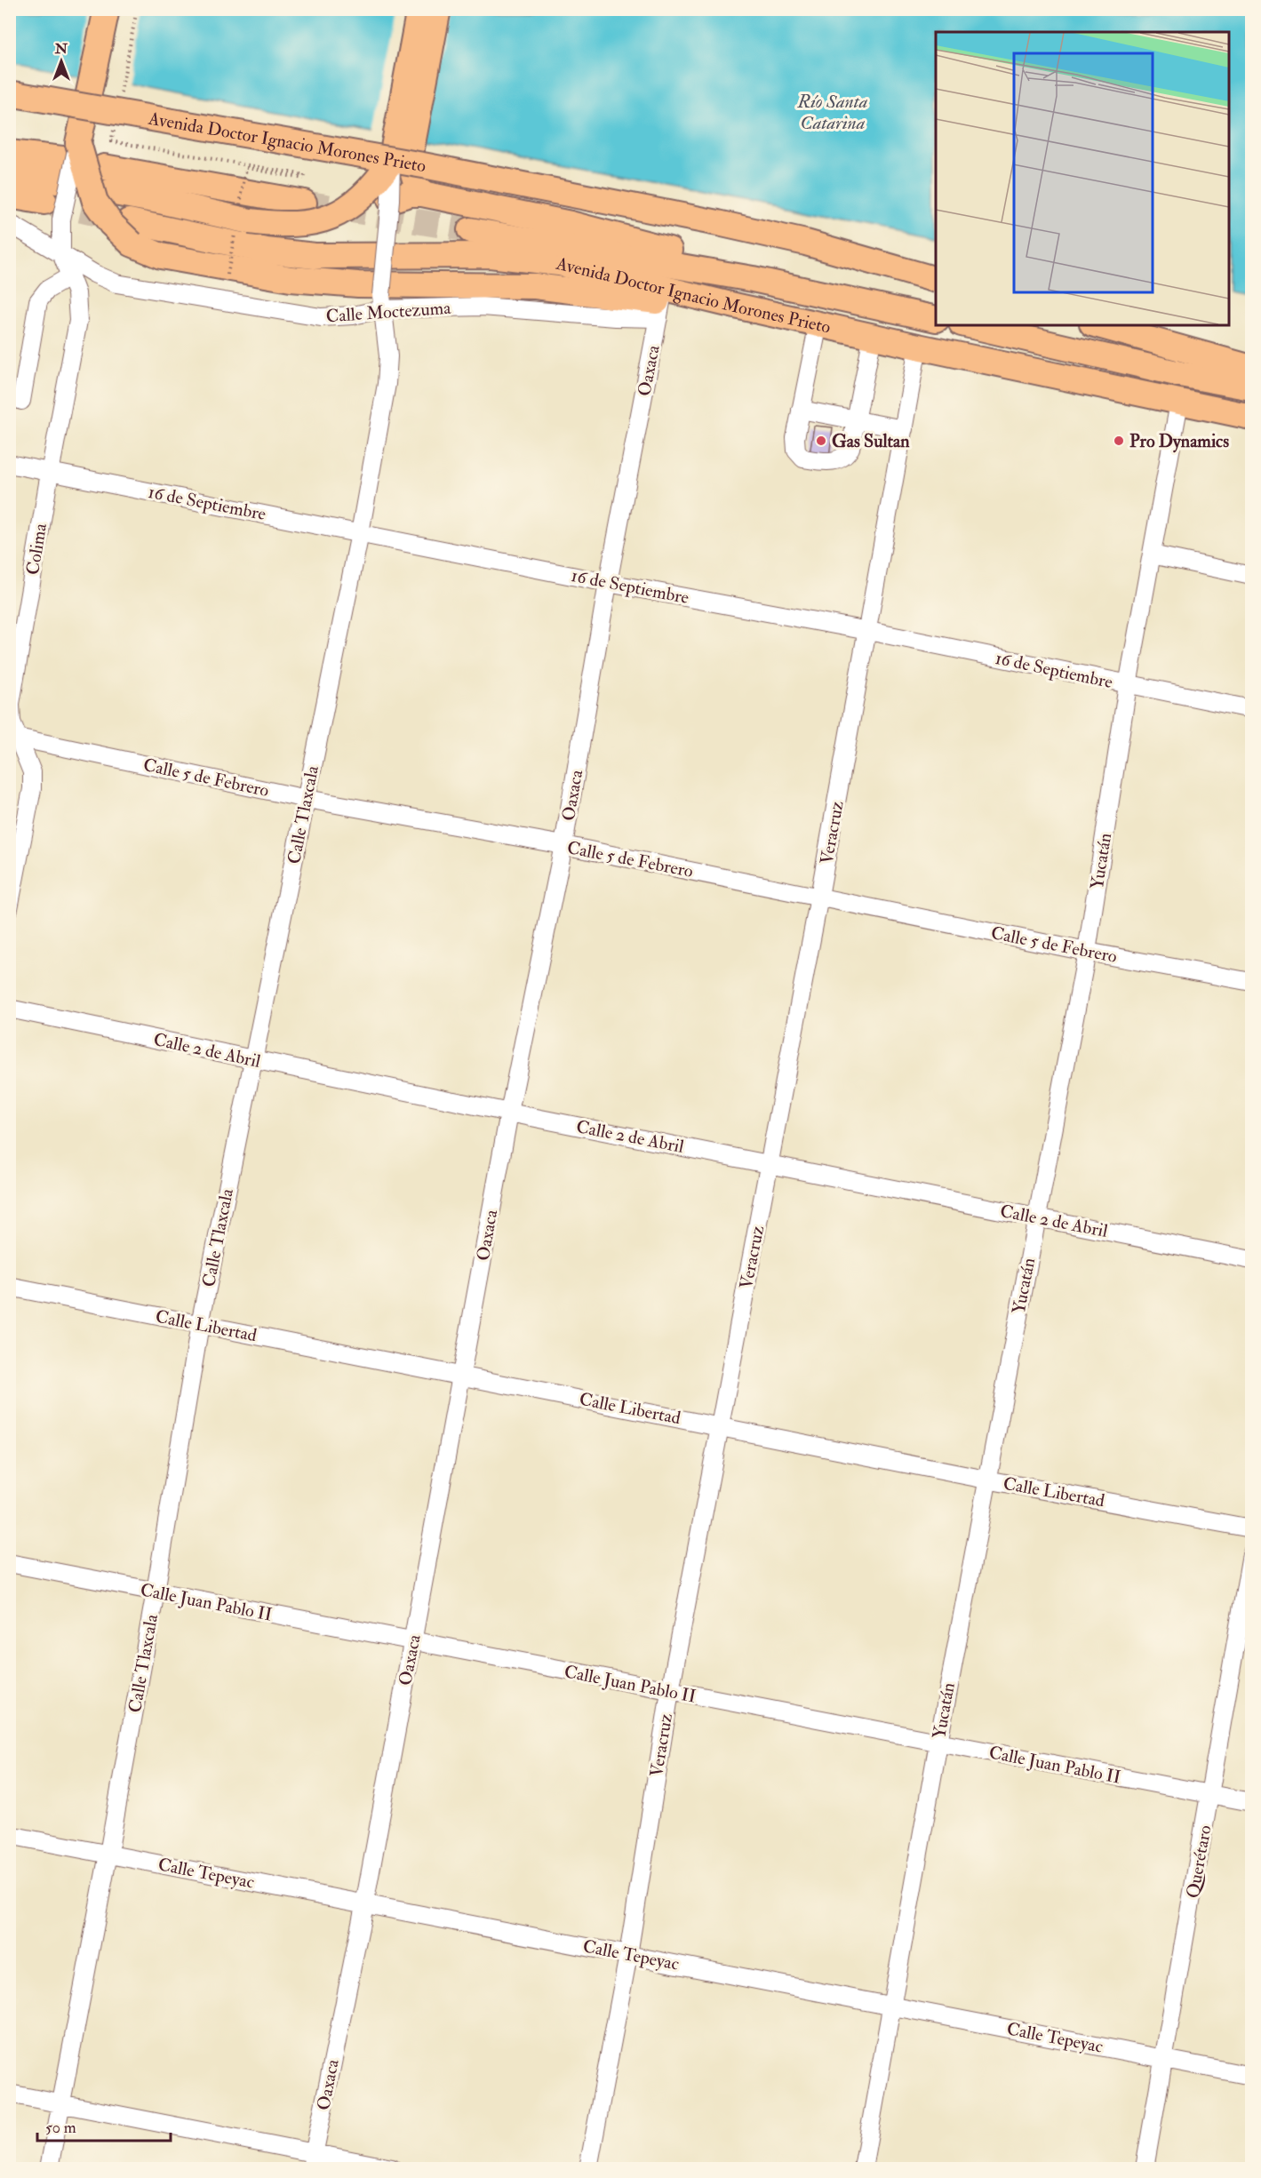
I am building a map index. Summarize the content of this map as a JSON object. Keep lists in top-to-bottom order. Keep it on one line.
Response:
{"streets":{"highway":["Avenida Doctor Ignacio Morones Prieto"],"street":["Calle Moctezuma","Oaxaca","16 de Septiembre","Colima","Calle 5 de Febrero","Calle Tlaxcala","Veracruz","Yucatán","Calle 2 de Abril","Calle Libertad","Calle Juan Pablo II","Querétaro","Calle Tepeyac"]},"crossings":[["Avenida Doctor Ignacio Morones Prieto","Veracruz"],["Avenida Doctor Ignacio Morones Prieto","Yucatán"],["Calle Moctezuma","Oaxaca"],["Calle Moctezuma","Colima"],["Calle Moctezuma","Calle Tlaxcala"],["Oaxaca","16 de Septiembre"],["Oaxaca","Calle 5 de Febrero"],["Oaxaca","Calle 2 de Abril"],["Oaxaca","Calle Libertad"],["Oaxaca","Calle Juan Pablo II"],["Oaxaca","Calle Tepeyac"],["16 de Septiembre","Colima"],["16 de Septiembre","Calle Tlaxcala"],["16 de Septiembre","Veracruz"],["16 de Septiembre","Yucatán"],["Colima","Calle 5 de Febrero"],["Calle 5 de Febrero","Calle Tlaxcala"],["Calle 5 de Febrero","Veracruz"],["Calle 5 de Febrero","Yucatán"],["Calle Tlaxcala","Calle 2 de Abril"],["Calle Tlaxcala","Calle Libertad"],["Calle Tlaxcala","Calle Juan Pablo II"],["Calle Tlaxcala","Calle Tepeyac"],["Veracruz","Calle 2 de Abril"],["Veracruz","Calle Libertad"],["Veracruz","Calle Juan Pablo II"],["Veracruz","Calle Tepeyac"],["Yucatán","Calle 2 de Abril"],["Yucatán","Calle Libertad"],["Yucatán","Calle Juan Pablo II"],["Yucatán","Calle Tepeyac"],["Calle Juan Pablo II","Querétaro"],["Querétaro","Calle Tepeyac"]],"water":["Río Santa Catarina"],"places":["Gas Sultan","Pro Dynamics"],"scale_bar":"50 m","north":"top"}
